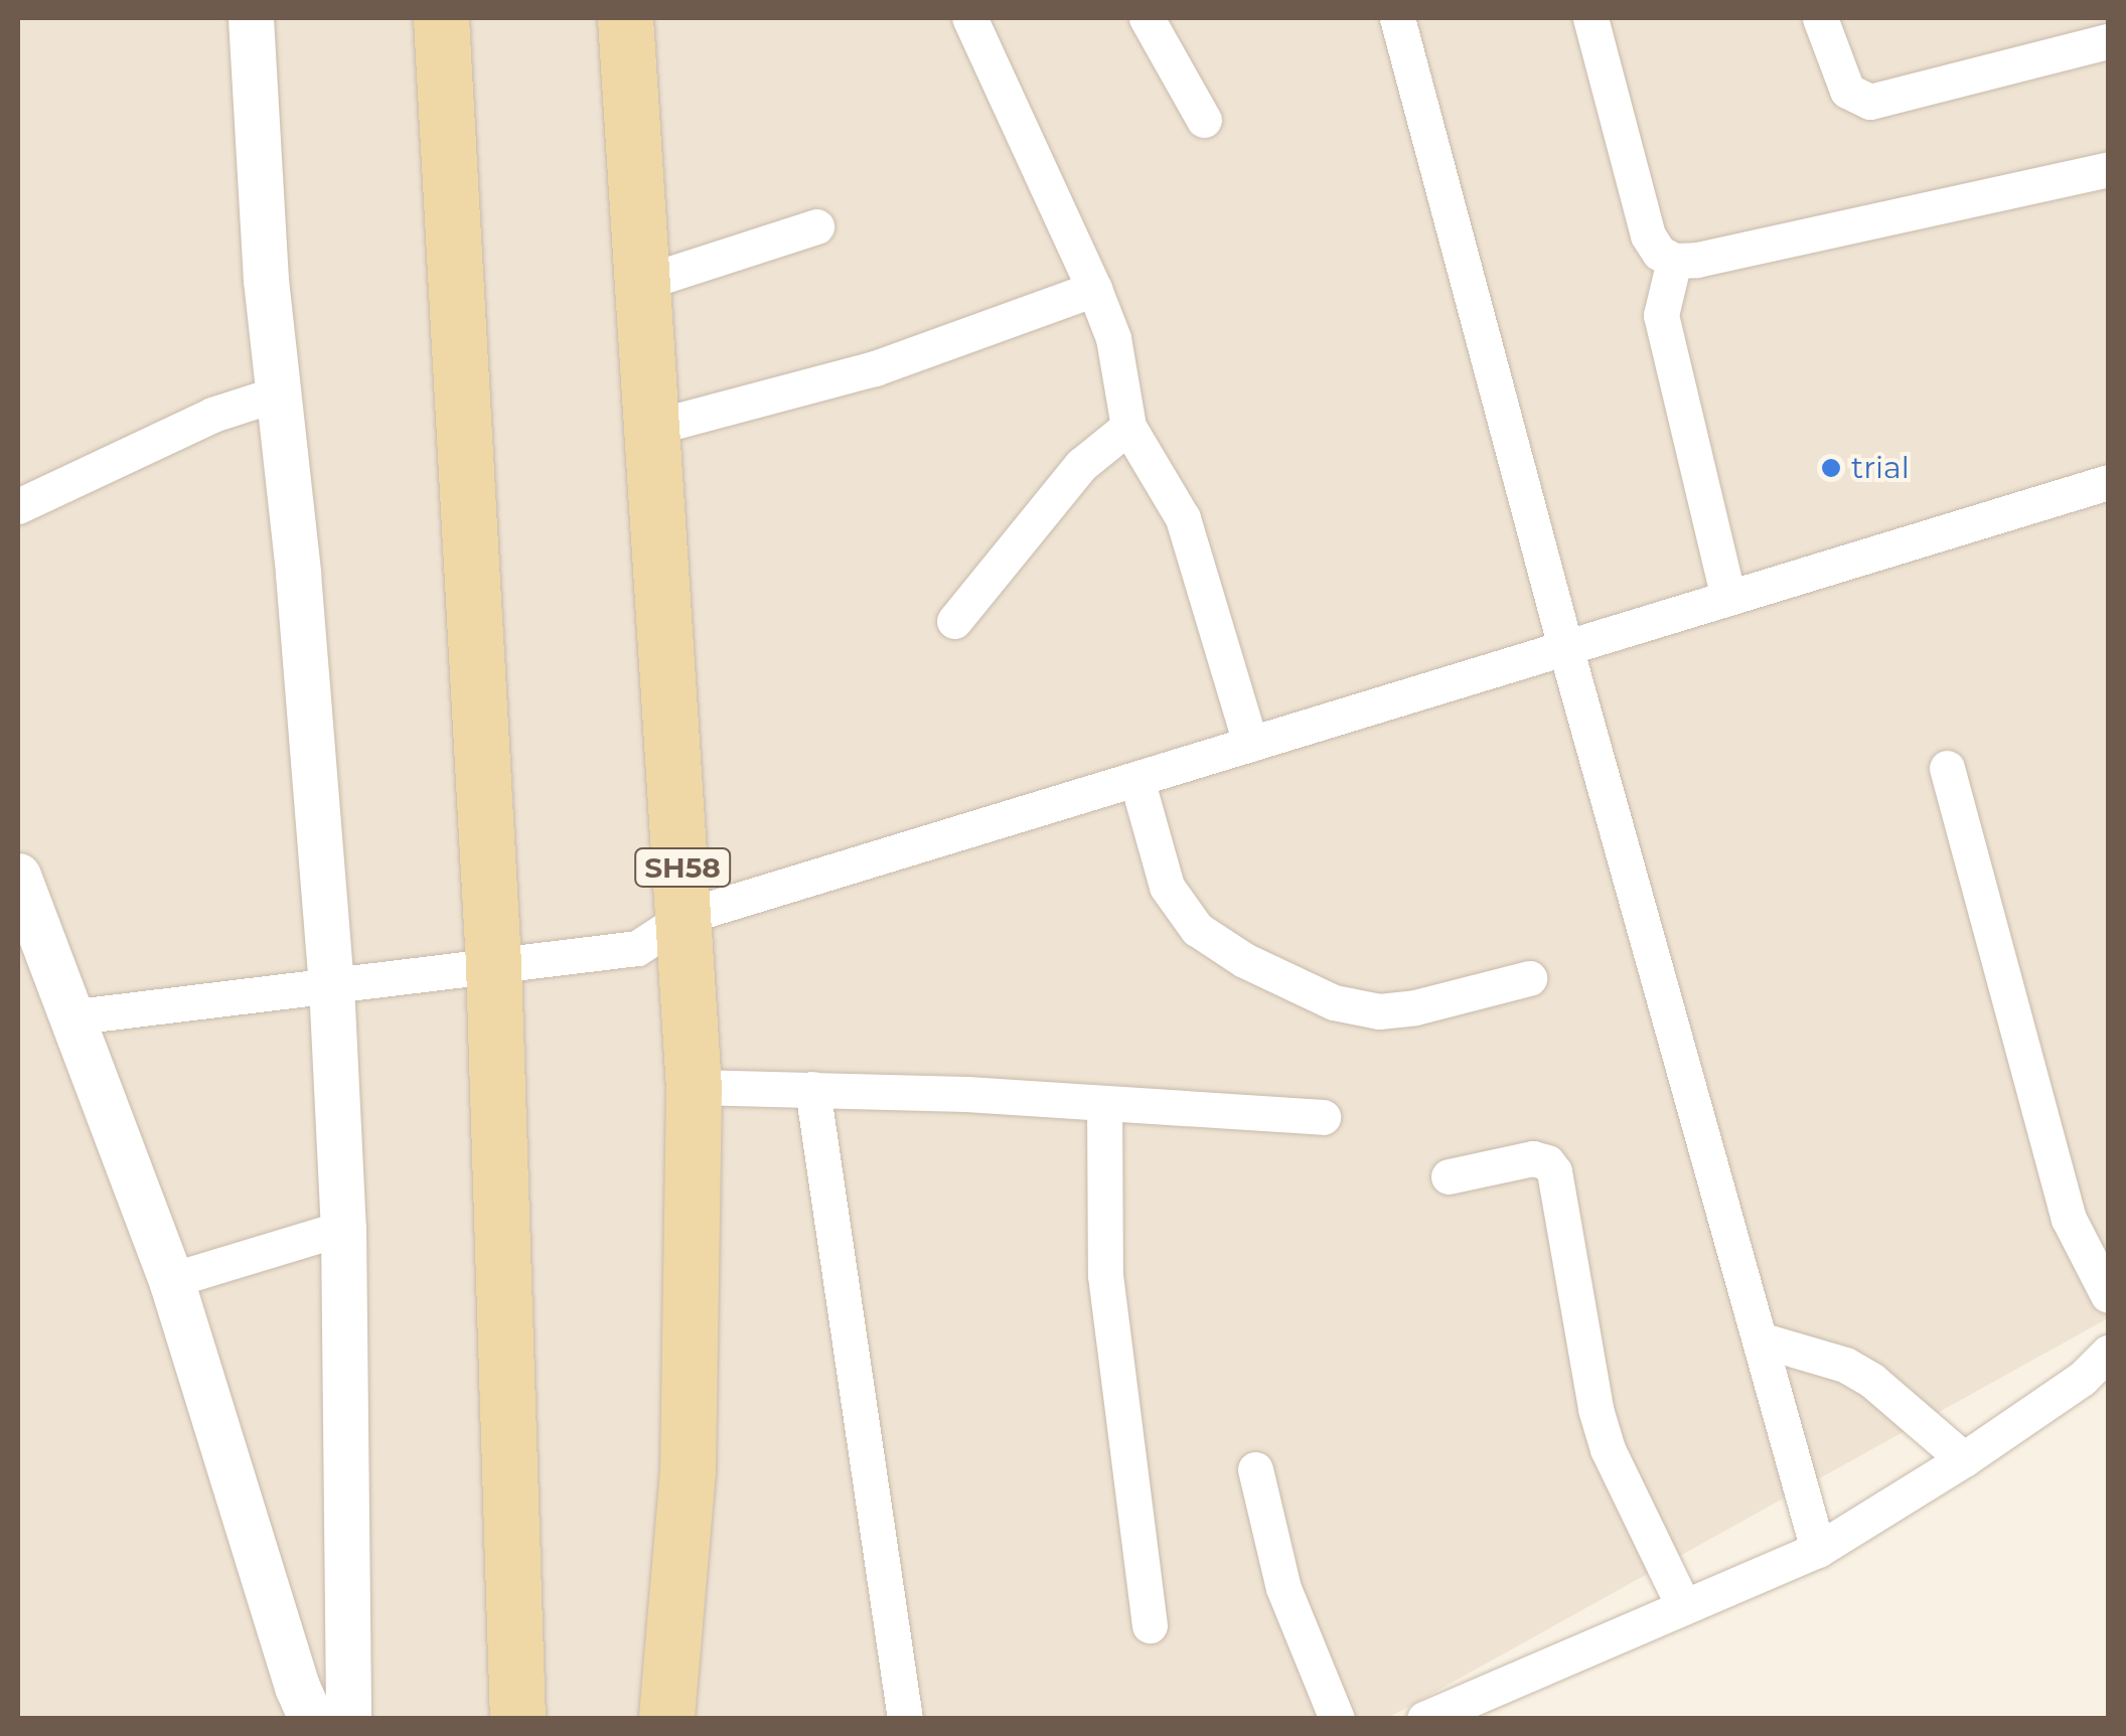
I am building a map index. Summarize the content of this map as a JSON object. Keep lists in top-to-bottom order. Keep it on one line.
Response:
{"streets":{"main road":["SH58"]},"places":["trial"]}
